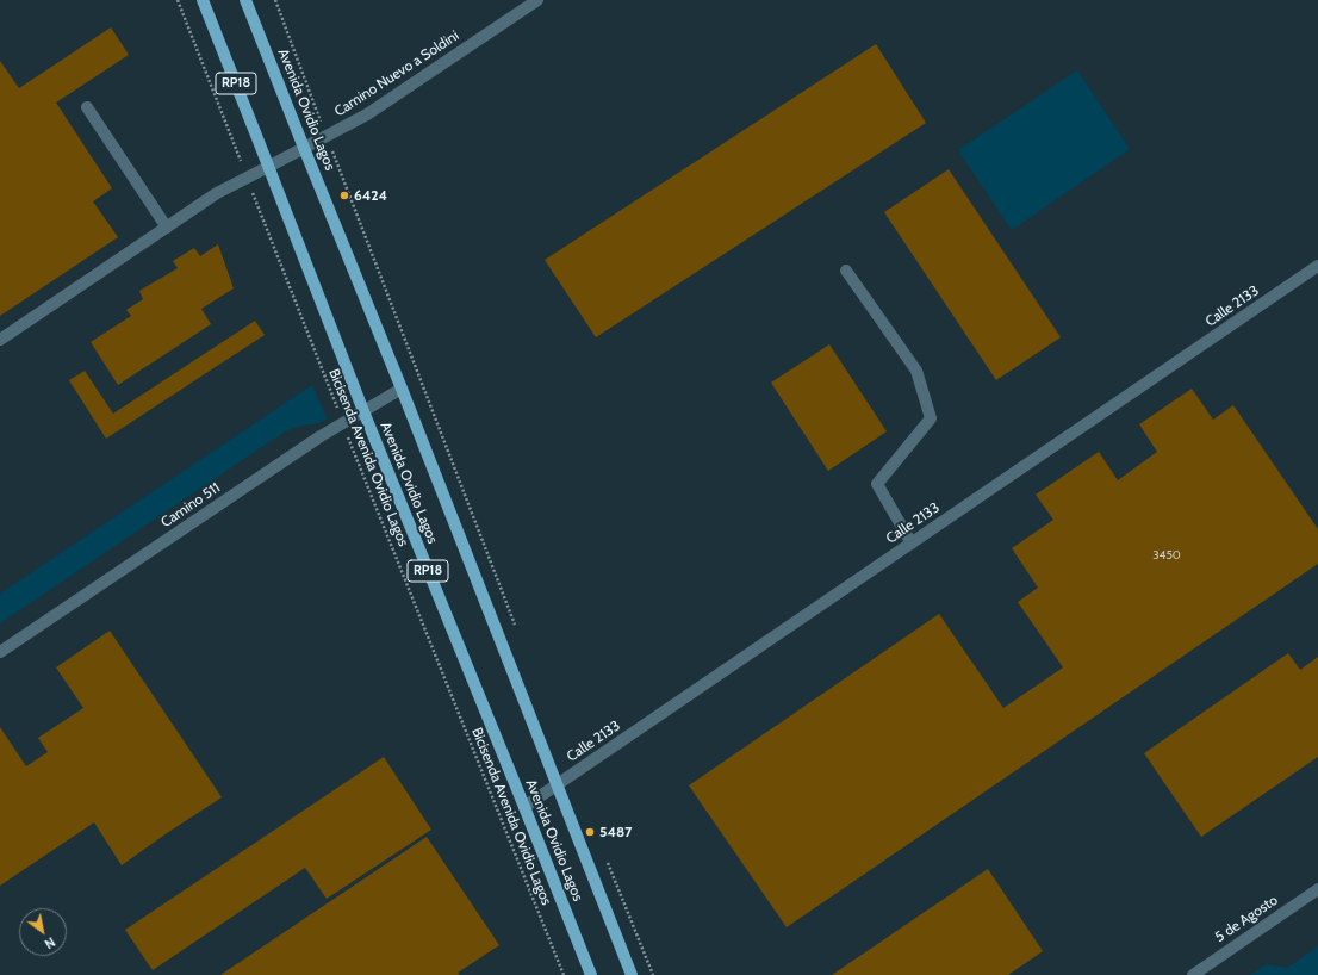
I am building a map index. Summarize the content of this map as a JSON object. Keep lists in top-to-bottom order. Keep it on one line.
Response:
{"streets":{"main road":["RP18","Avenida Ovidio Lagos"],"street":["Camino Nuevo a Soldini","Calle 2133","Camino 511","5 de Agosto"],"path":["Bicisenda Avenida Ovidio Lagos"]},"crossings":[["Camino Nuevo a Soldini","Avenida Ovidio Lagos"],["Camino Nuevo a Soldini","Bicisenda Avenida Ovidio Lagos"],["Avenida Ovidio Lagos","Calle 2133"],["Avenida Ovidio Lagos","Camino 511"],["Bicisenda Avenida Ovidio Lagos","Camino 511"]],"places":["6424","5487"],"house_numbers":["3450"],"north":"bottom right"}
